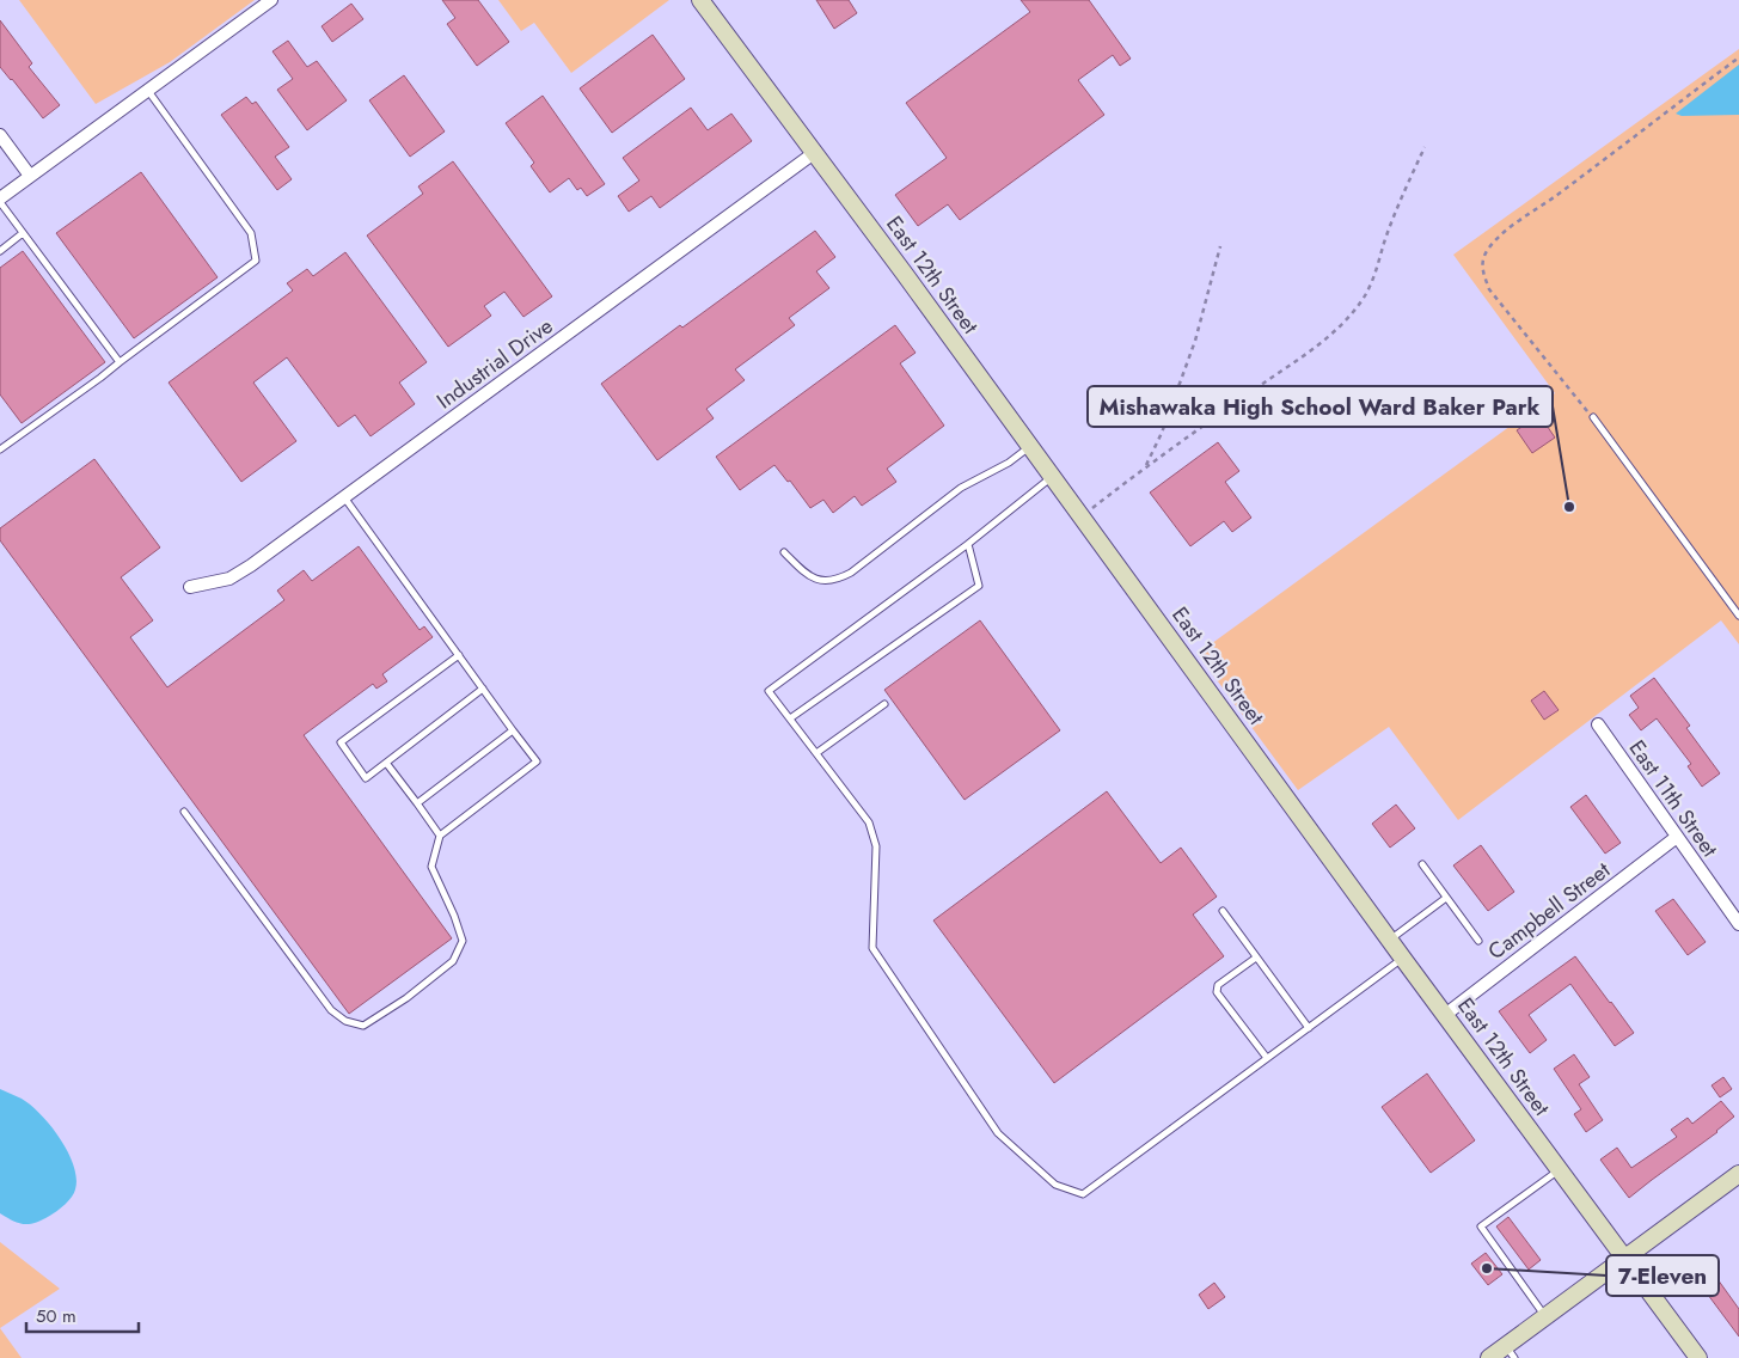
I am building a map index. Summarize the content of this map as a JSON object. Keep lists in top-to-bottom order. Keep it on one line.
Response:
{"streets":{"street":["East 12th Street","Industrial Drive","East 11th Street","Campbell Street"]},"crossings":[["East 12th Street","Industrial Drive"],["East 12th Street","Campbell Street"],["East 11th Street","Campbell Street"]],"places":["Mishawaka High School Ward Baker Park","7-Eleven"],"scale_bar":"50 m"}
